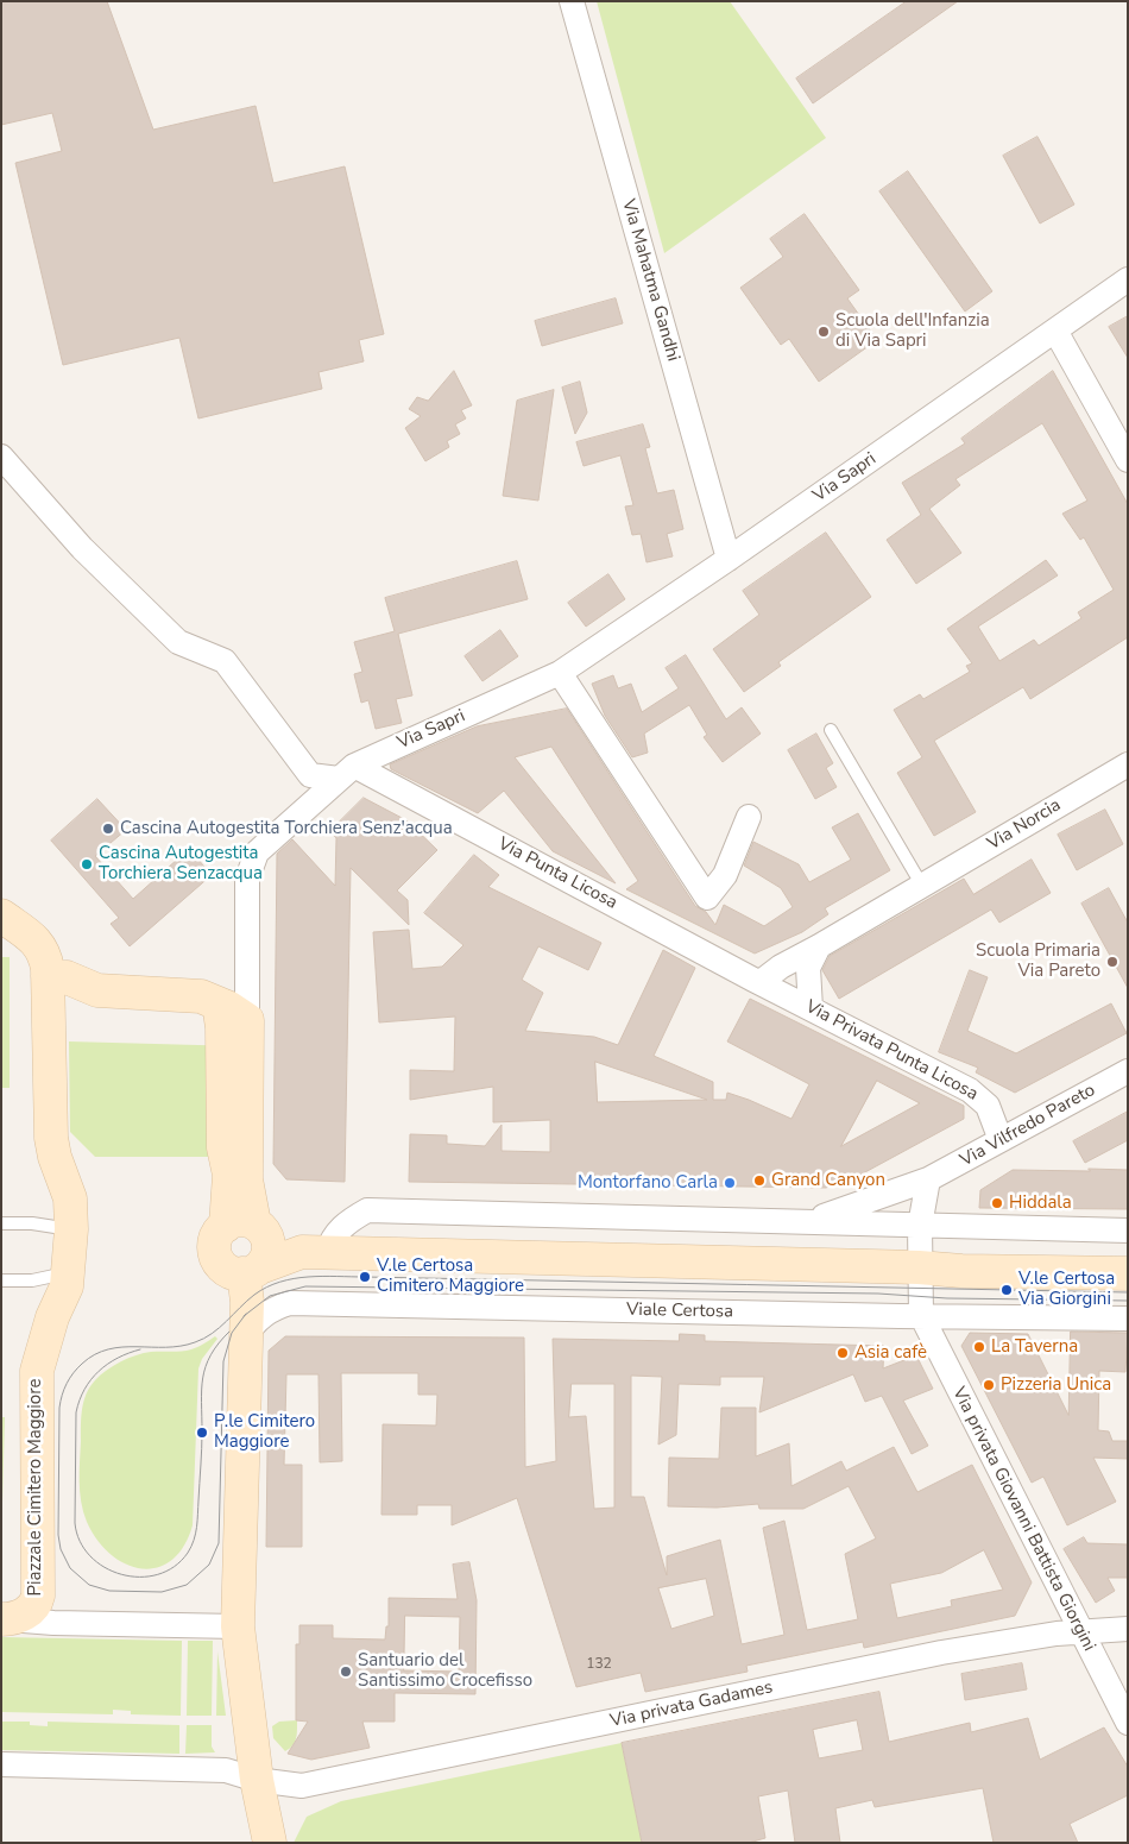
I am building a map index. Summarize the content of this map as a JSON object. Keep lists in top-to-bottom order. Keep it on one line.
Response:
{"streets":{"main road":["Piazzale Cimitero Maggiore"],"street":["Via Mahatma Gandhi","Via Sapri","Via Norcia","Via Punta Licosa","Via Privata Punta Licosa","Via Vilfredo Pareto","Viale Certosa","Via privata Giovanni Battista Giorgini","Via privata Gadames"]},"crossings":[["Via Mahatma Gandhi","Via Sapri"],["Via Sapri","Via Punta Licosa"],["Via Norcia","Via Punta Licosa"],["Via Norcia","Via Privata Punta Licosa"],["Via Punta Licosa","Via Privata Punta Licosa"],["Via Privata Punta Licosa","Via Vilfredo Pareto"],["Viale Certosa","Via privata Giovanni Battista Giorgini"],["Via privata Giovanni Battista Giorgini","Via privata Gadames"]],"places":["Scuola dell'Infanzia di Via Sapri","Cascina Autogestita Torchiera Senz'acqua","Cascina Autogestita Torchiera Senzacqua","Scuola Primaria Via Pareto","Grand Canyon","Montorfano Carla","Hiddala","V.le Certosa Cimitero Maggiore","V.le Certosa Via Giorgini","La Taverna","Asia cafè","Pizzeria Unica","P.le Cimitero Maggiore","Santuario del Santissimo Crocefisso"],"house_numbers":["132"]}
